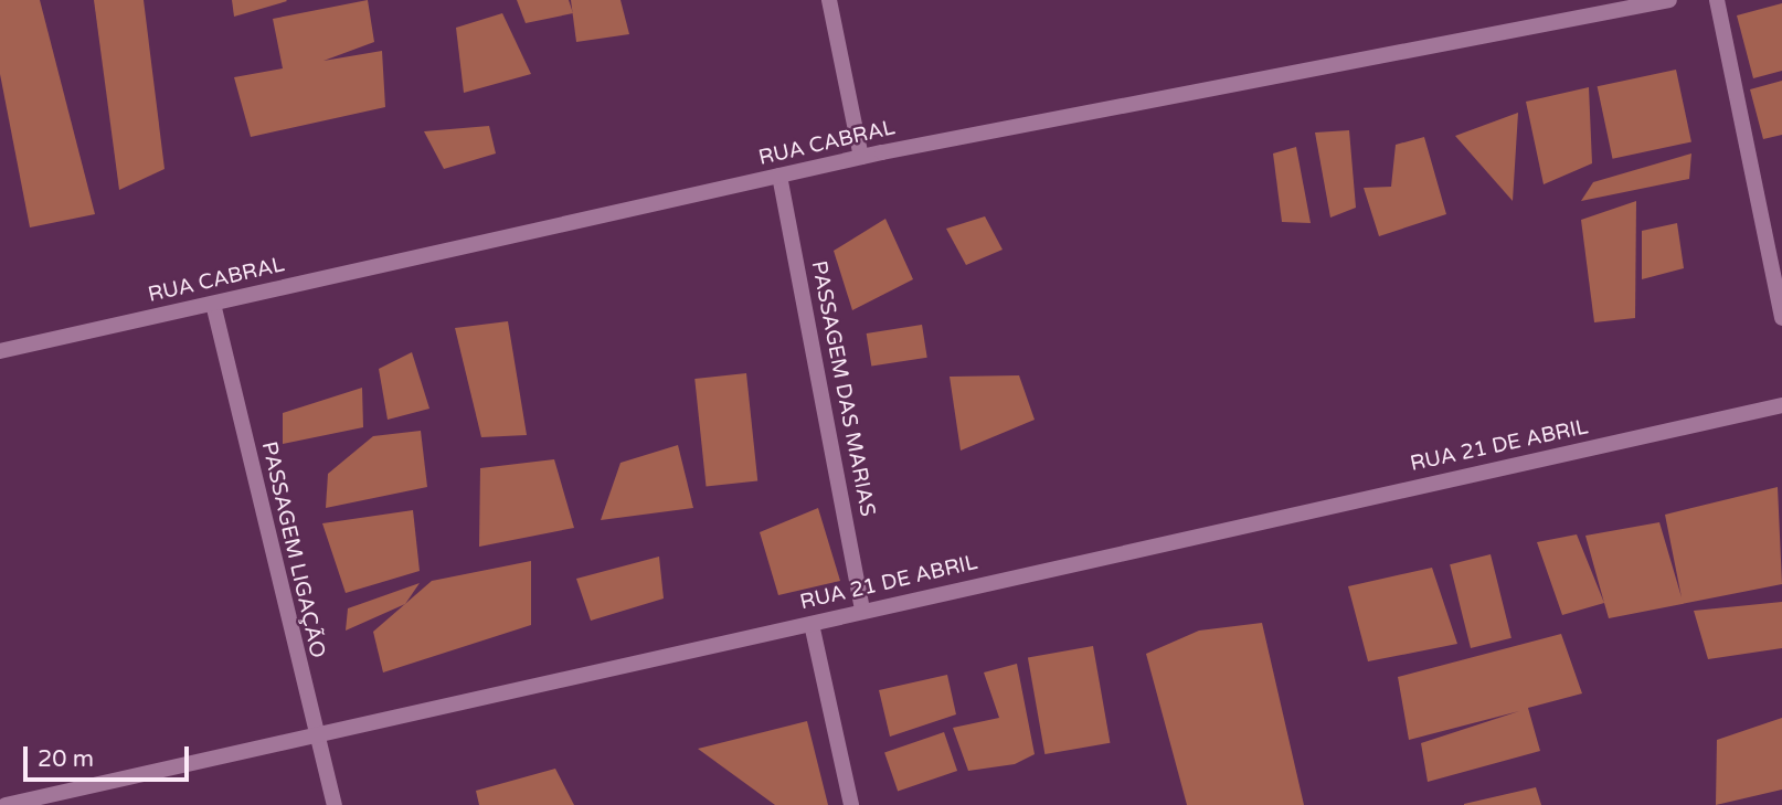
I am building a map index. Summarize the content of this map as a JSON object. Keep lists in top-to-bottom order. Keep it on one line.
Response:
{"streets":{"street":["RUA CABRAL","PASSAGEM DAS MARIAS","RUA 21 DE ABRIL","PASSAGEM LIGAÇÃO"]},"crossings":[["RUA CABRAL","PASSAGEM DAS MARIAS"],["RUA CABRAL","PASSAGEM LIGAÇÃO"],["PASSAGEM DAS MARIAS","RUA 21 DE ABRIL"],["RUA 21 DE ABRIL","PASSAGEM LIGAÇÃO"]],"scale_bar":"20 m"}
